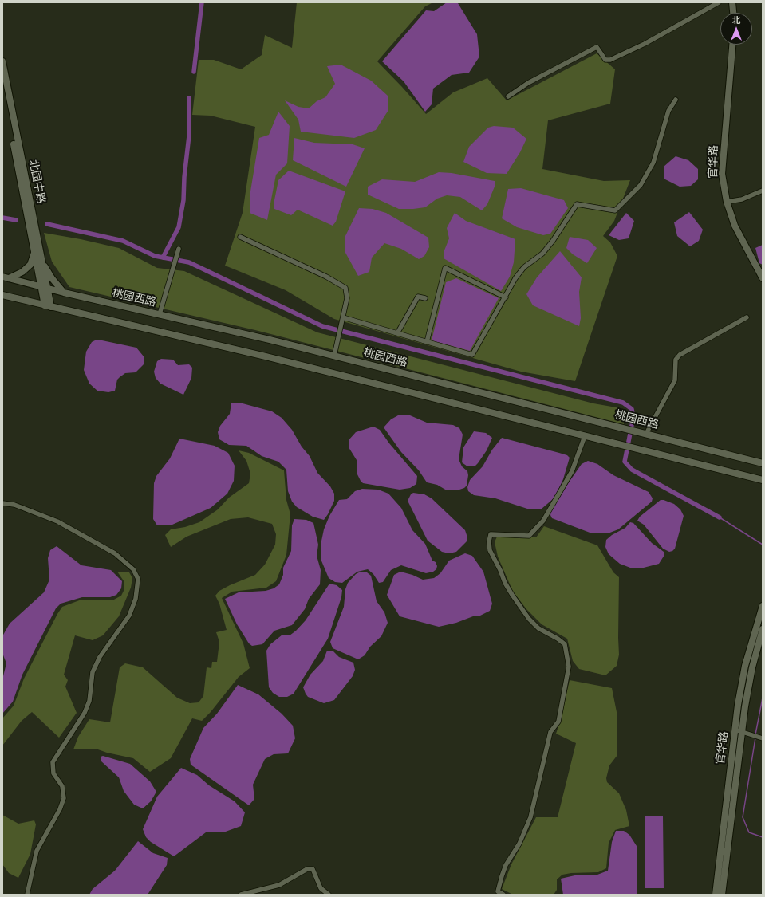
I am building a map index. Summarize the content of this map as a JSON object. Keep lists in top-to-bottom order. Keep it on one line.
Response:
{"streets":{"main road":["官华路","北园中路","桃园西路"]},"crossings":[["北园中路","桃园西路"]],"north":"top"}
